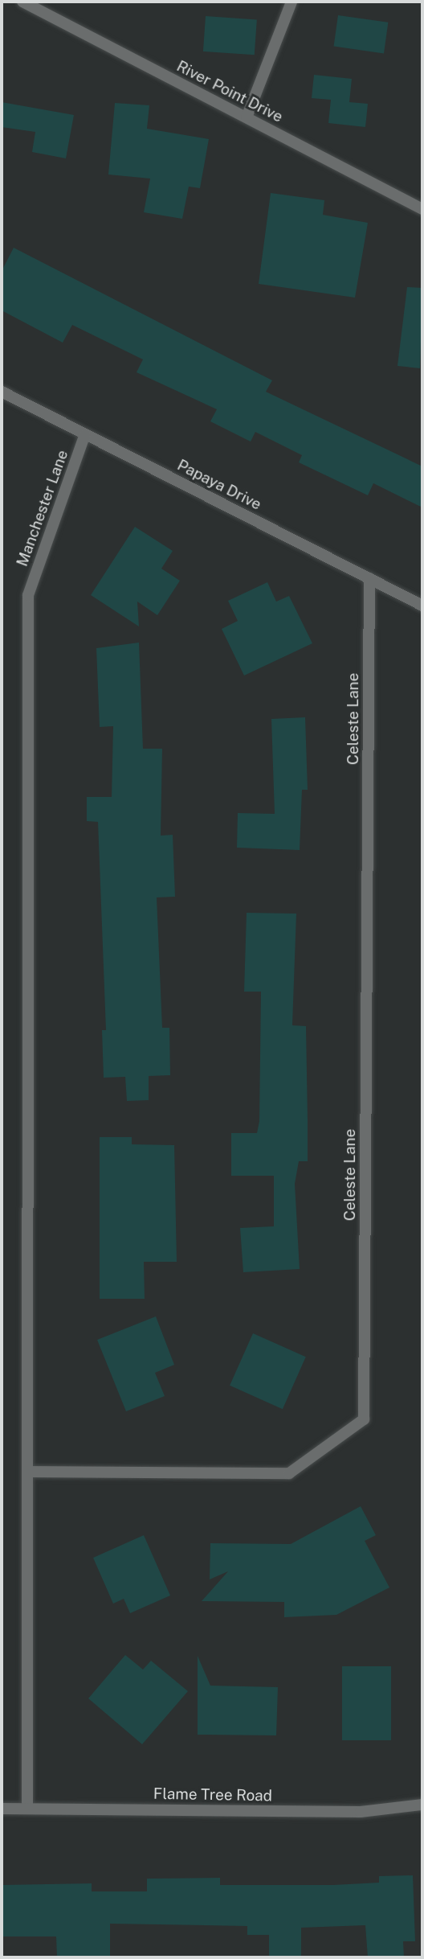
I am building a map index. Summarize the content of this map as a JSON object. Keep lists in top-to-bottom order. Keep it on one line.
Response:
{"streets":{"street":["River Point Drive","Papaya Drive","Manchester Lane","Celeste Lane","Flame Tree Road"]},"crossings":[["Papaya Drive","Manchester Lane"],["Papaya Drive","Celeste Lane"],["Manchester Lane","Celeste Lane"],["Manchester Lane","Flame Tree Road"]]}
